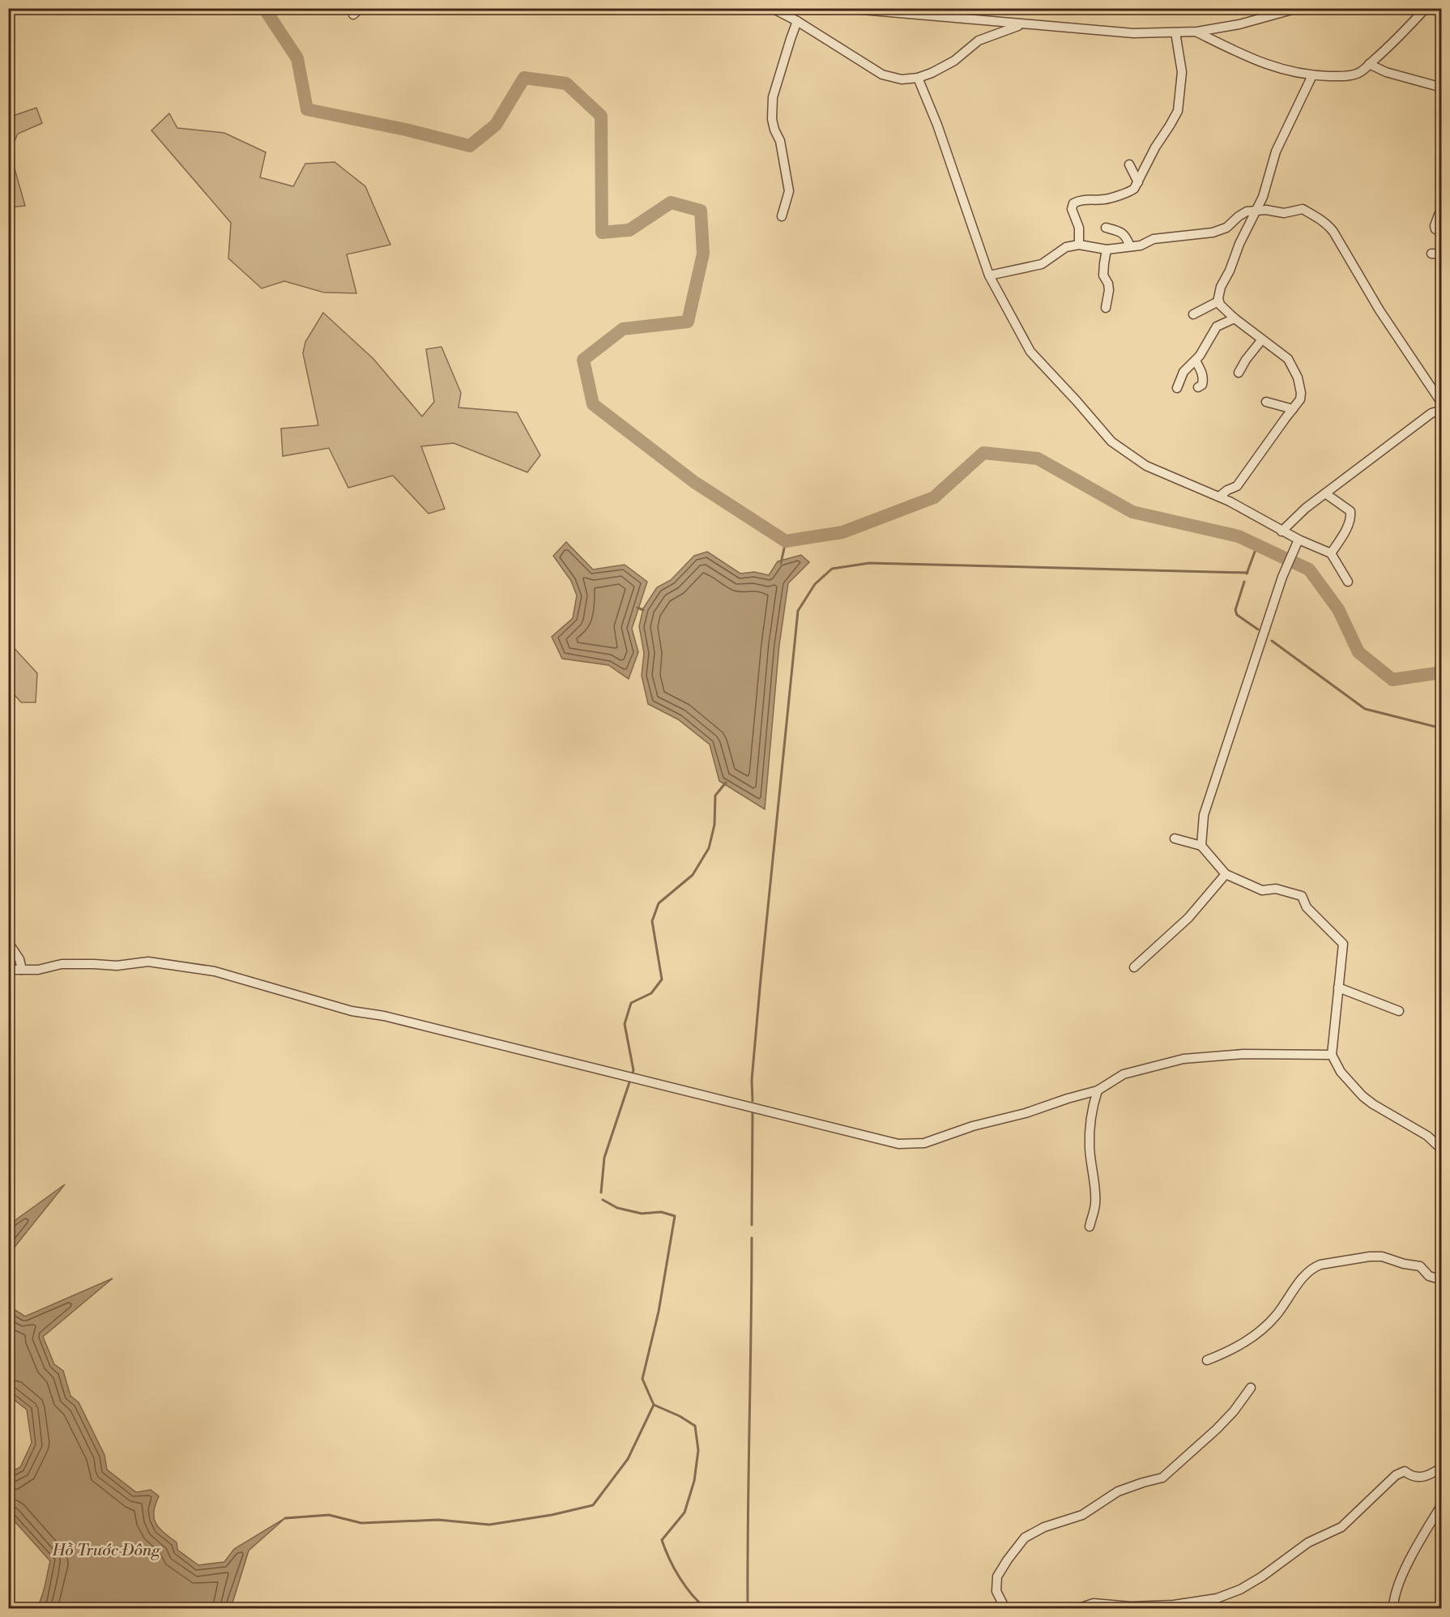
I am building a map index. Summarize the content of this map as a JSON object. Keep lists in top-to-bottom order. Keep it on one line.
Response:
{"water":["Hồ Trước Đông"]}
